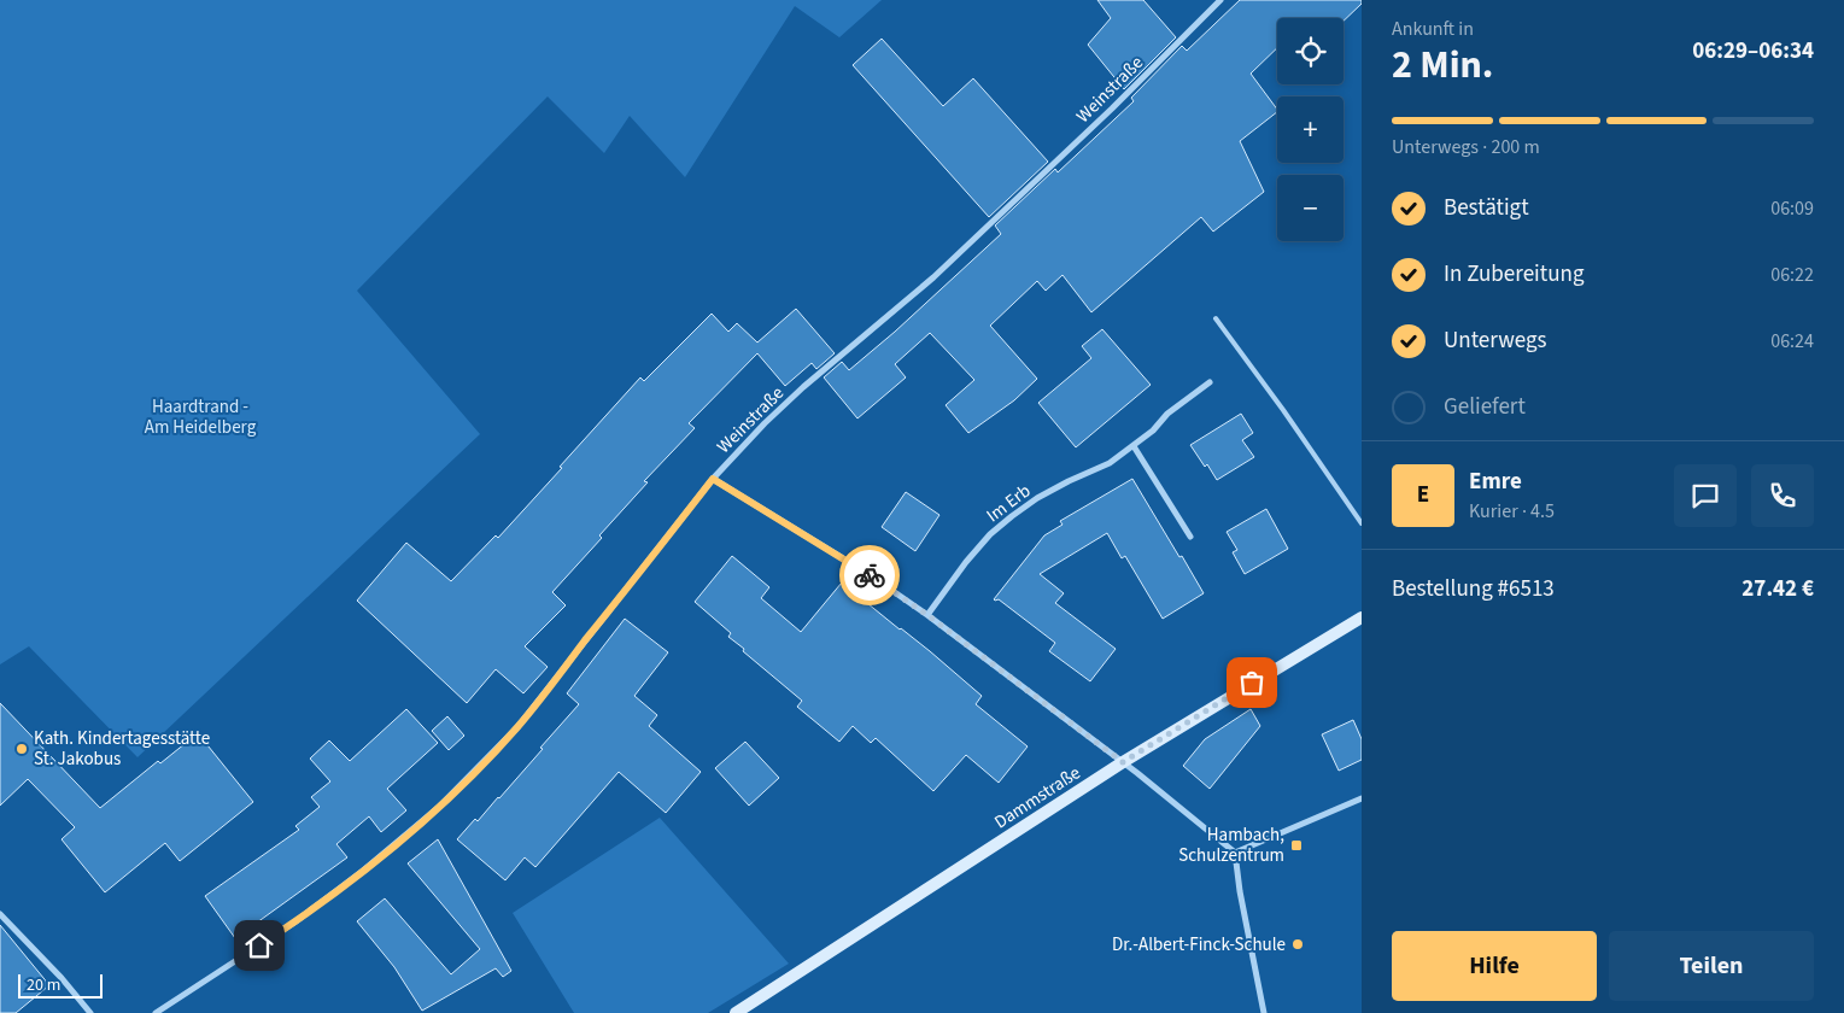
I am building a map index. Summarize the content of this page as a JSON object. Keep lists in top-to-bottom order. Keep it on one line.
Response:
{"streets":{"street":["Weinstraße","Im Erb","Dammstraße"]},"parks":["Haardtrand - Am Heidelberg"],"places":{"other":["Kath. Kindertagesstätte St. Jakobus","Dr.-Albert-Finck-Schule"],"transit":["Hambach, Schulzentrum"]},"scale_bar":"20 m","page":{"heading":["2 Min.","Ankunft in","06:29–06:34"],"panel":["Emre","Kurier · 4.5","Bestellung #6513","27.42 €"],"map_buttons":["+","−"],"bar":"Unterwegs · 200 m","list":[["Bestätigt","06:09"],["In Zubereitung","06:22"],["Unterwegs","06:24"],"Geliefert"],"round":"E","buttons":["Hilfe","Teilen"],"scale":"20 m"}}
